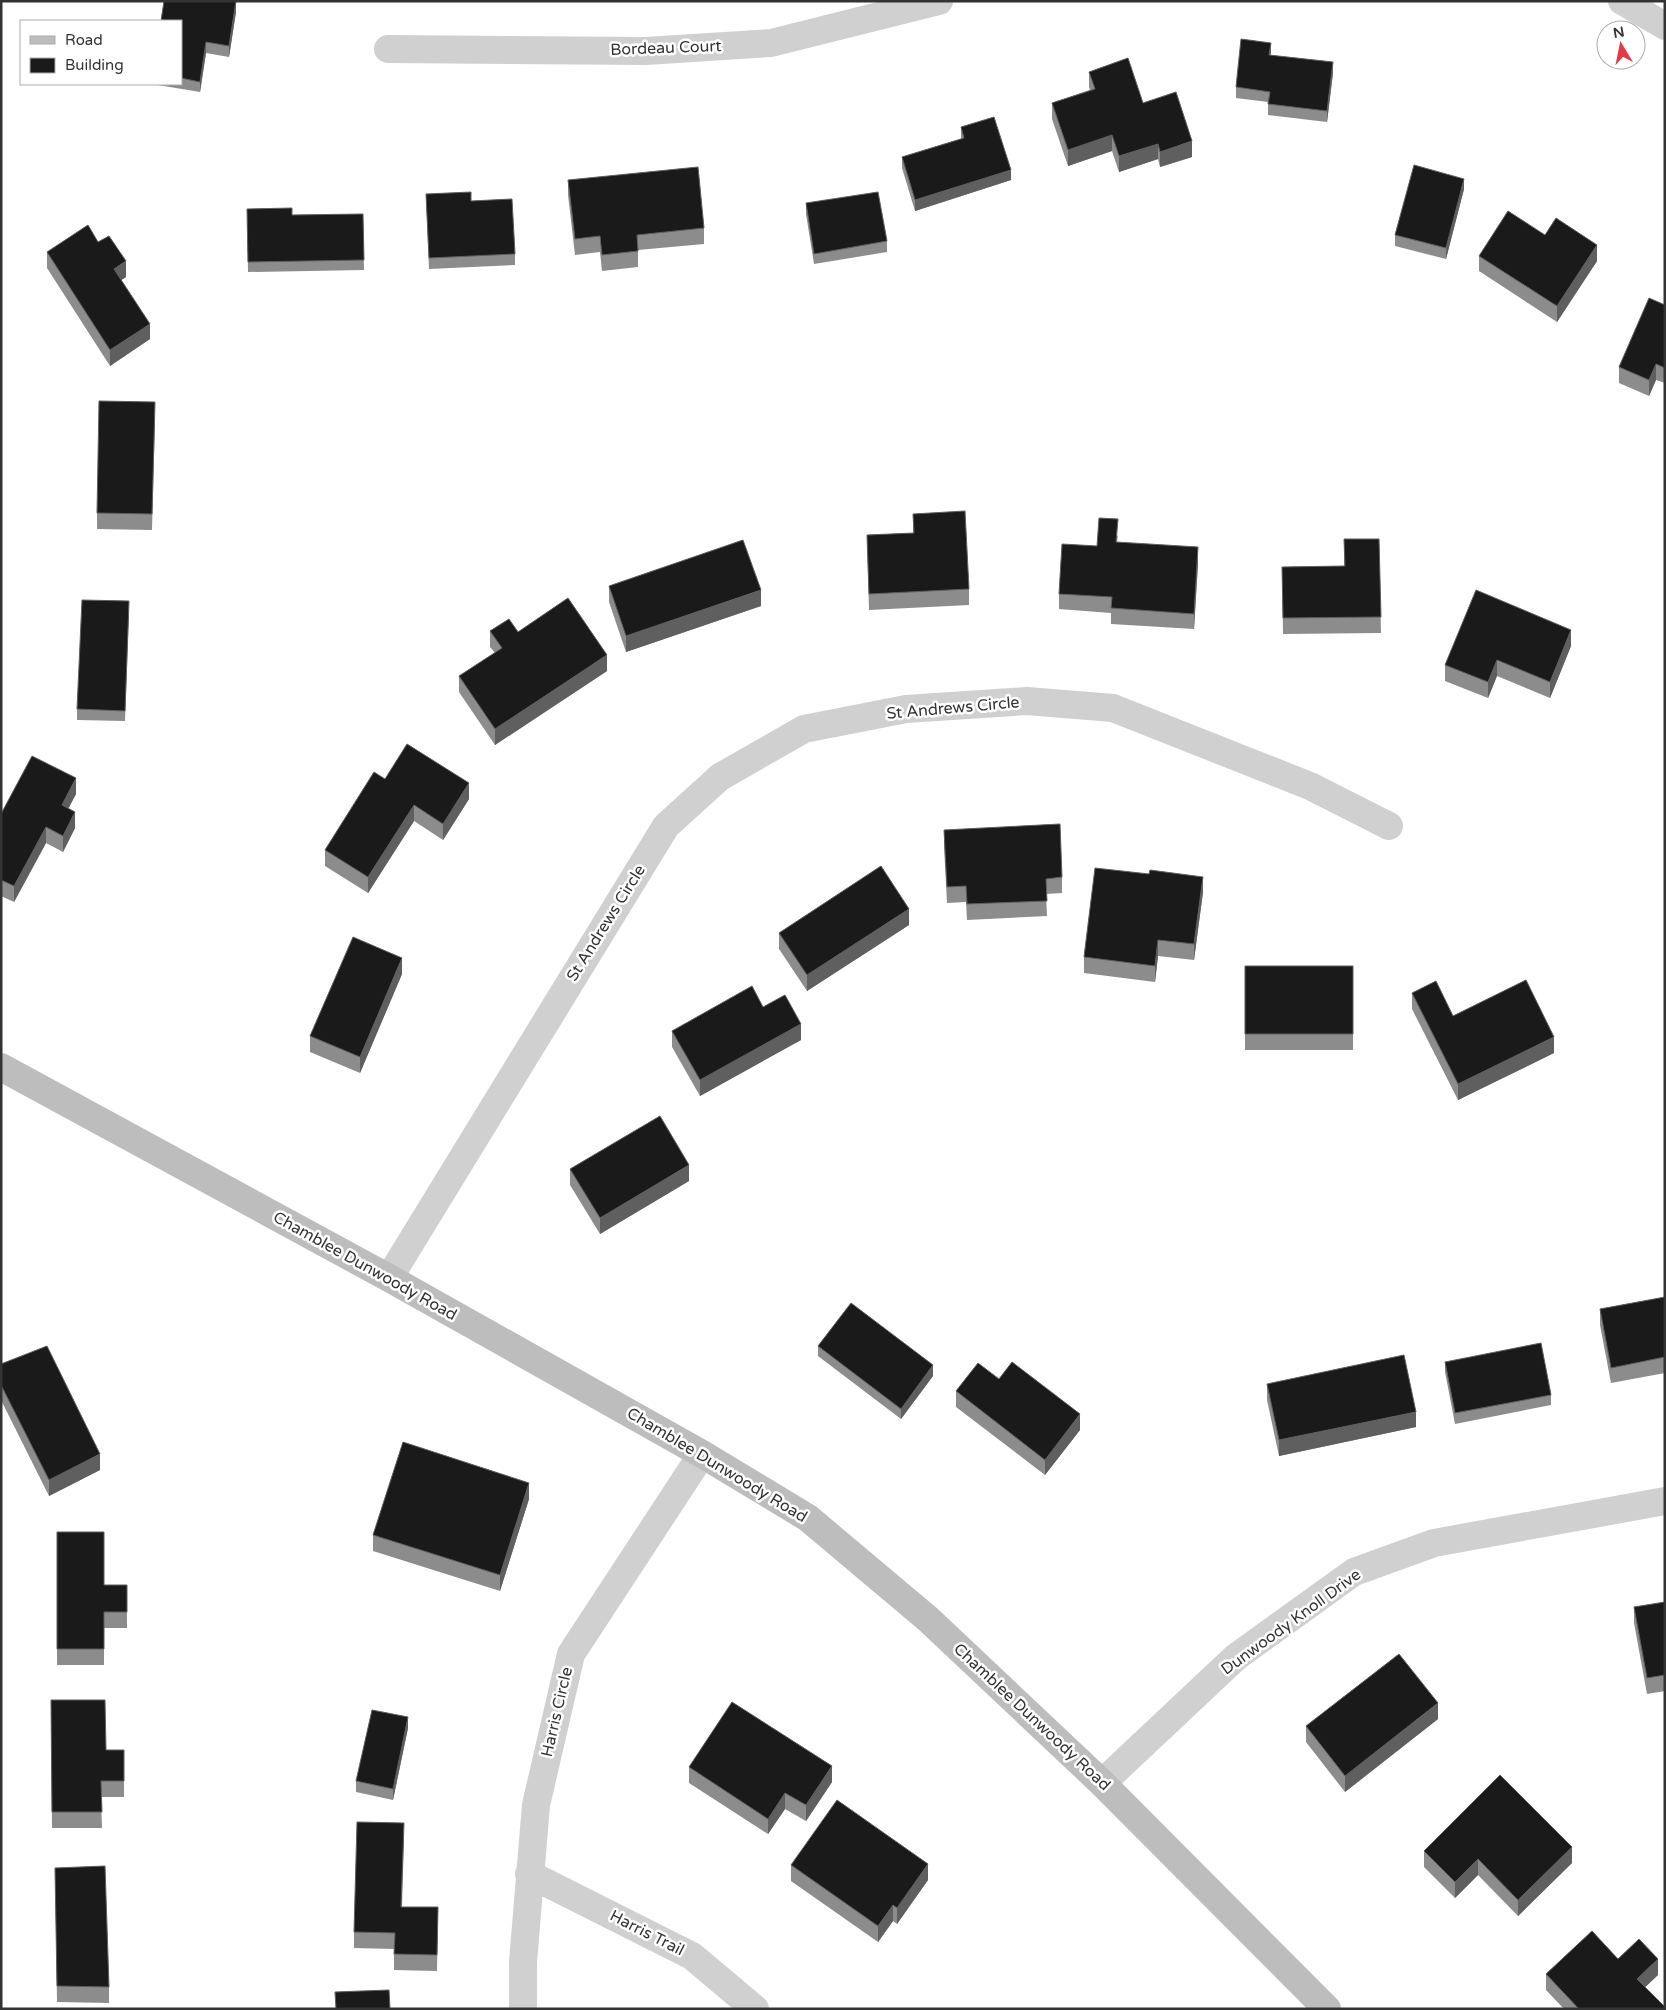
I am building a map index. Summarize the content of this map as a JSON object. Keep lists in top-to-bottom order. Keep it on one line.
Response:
{"streets":{"street":["Bordeau Court","St Andrews Circle","Chamblee Dunwoody Road","Dunwoody Knoll Drive","Harris Circle","Harris Trail"]},"crossings":[["St Andrews Circle","Chamblee Dunwoody Road"],["Chamblee Dunwoody Road","Dunwoody Knoll Drive"],["Chamblee Dunwoody Road","Harris Circle"],["Harris Circle","Harris Trail"]],"legend":["Road","Building"],"north":"top"}
